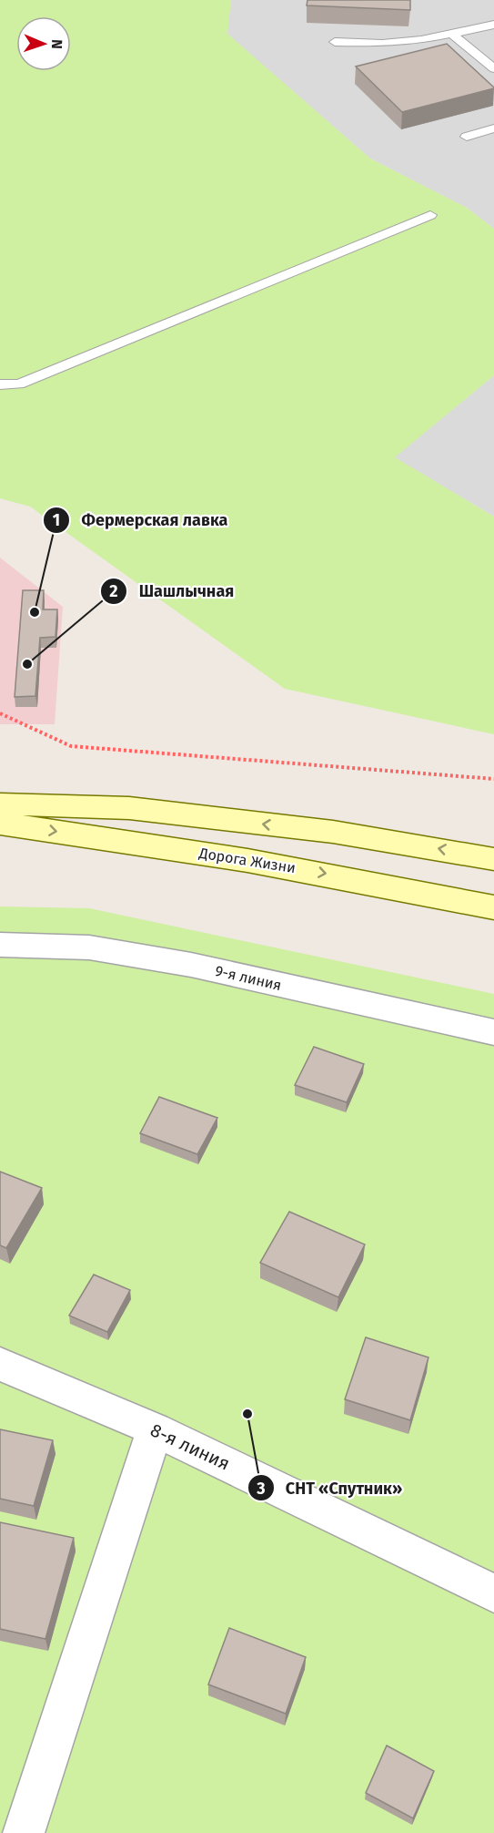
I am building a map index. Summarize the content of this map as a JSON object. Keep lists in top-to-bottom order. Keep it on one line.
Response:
{"streets":{"main road":["Дорога Жизни"],"street":["9-я линия","8-я линия"]},"places":["Фермерская лавка","Шашлычная","СНТ «Спутник»"],"north":"right"}
